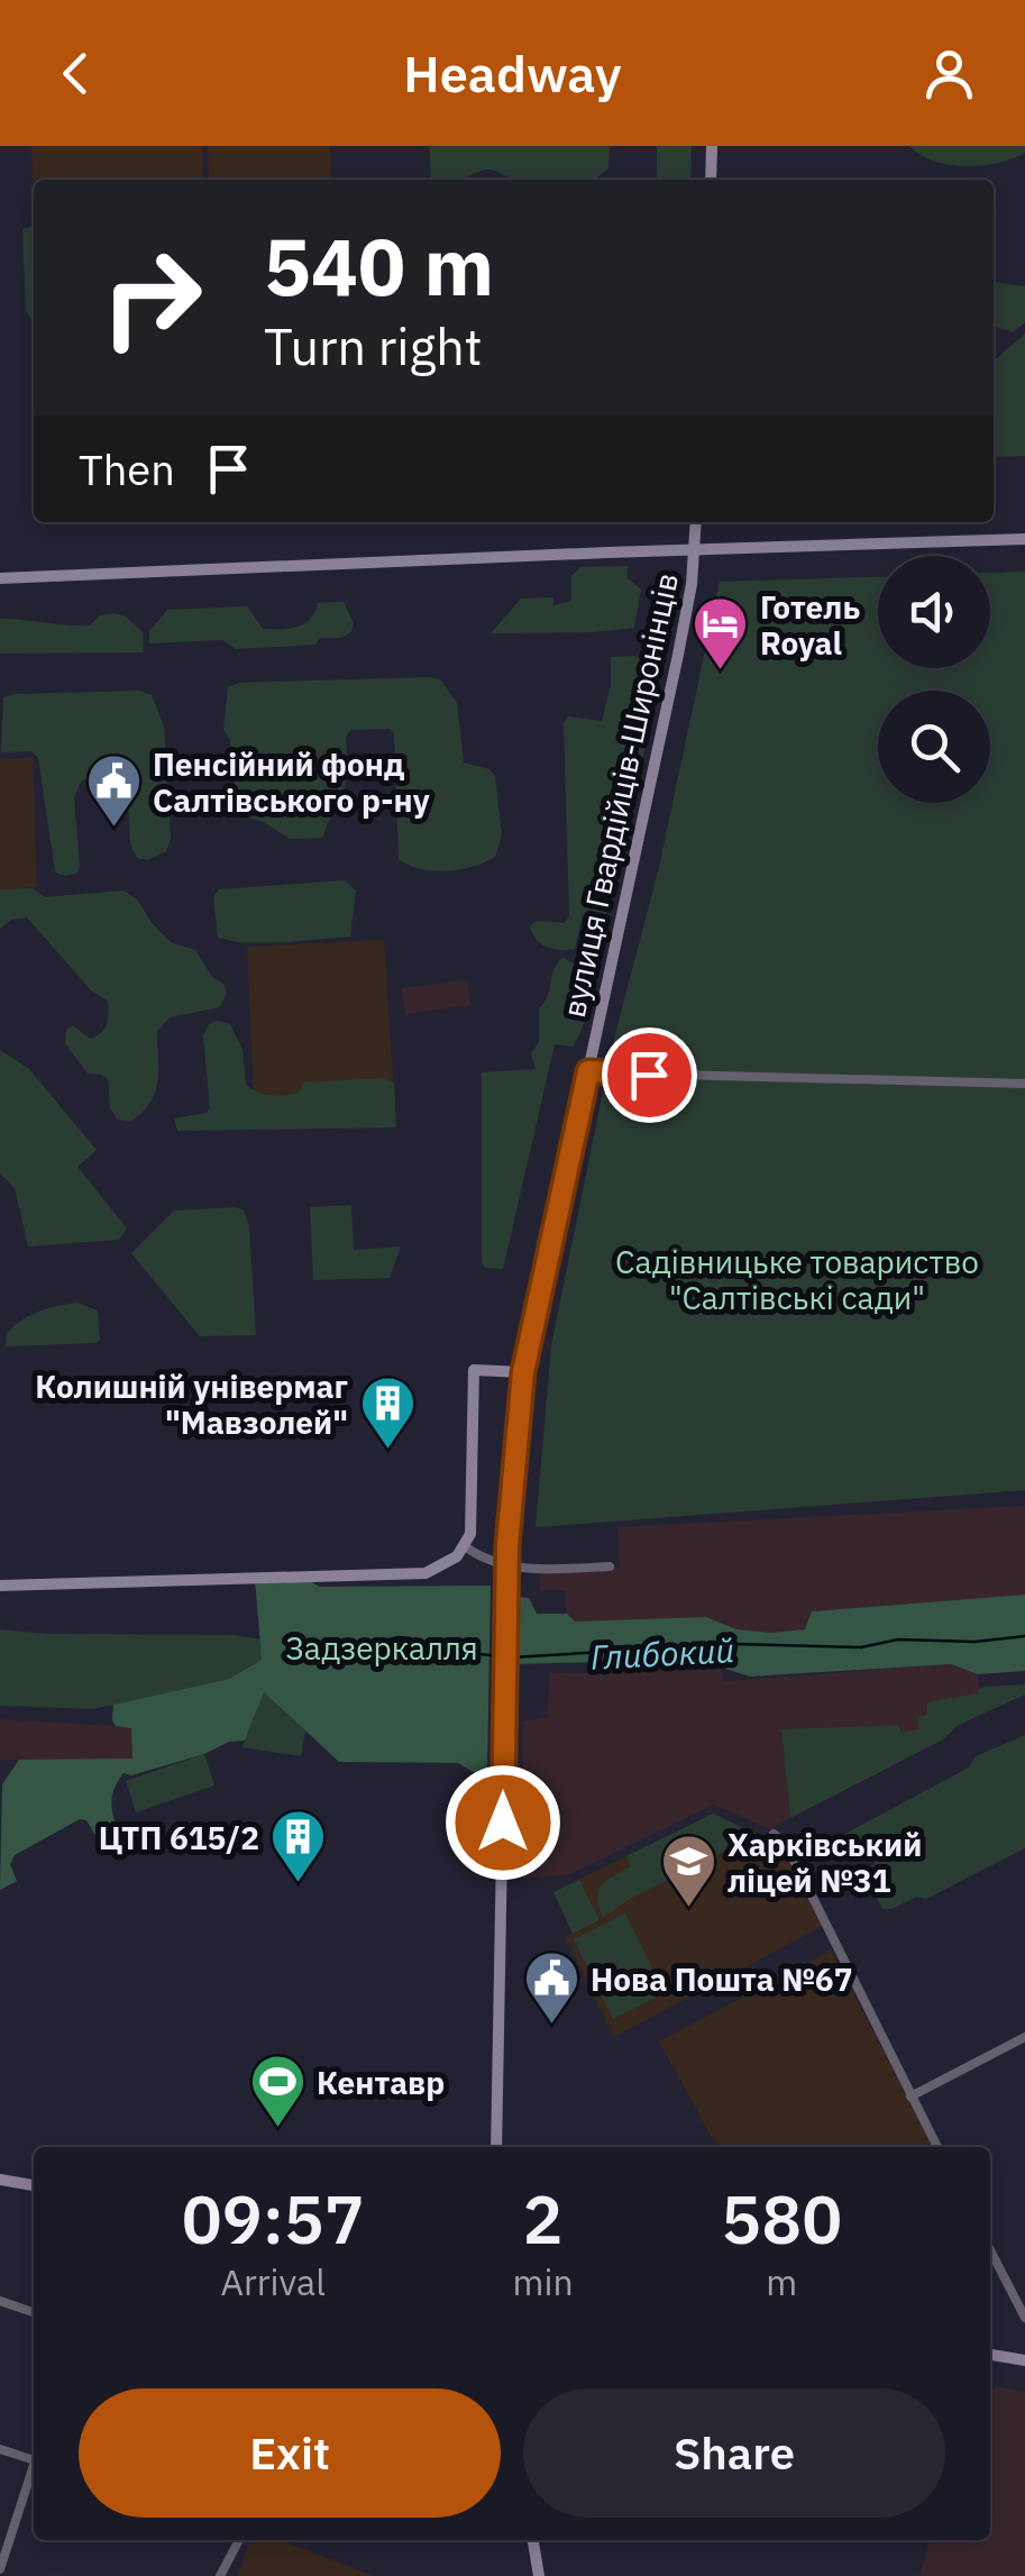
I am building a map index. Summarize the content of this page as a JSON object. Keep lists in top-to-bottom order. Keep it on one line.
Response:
{"streets":{"street":["вулиця Гвардійців-Широнінців"]},"water":["Глибокий"],"parks":["Садівницьке товариство \"Салтівські сади\"","Задзеркалля"],"places":{"hotel":["Готель Royal"],"public building":["Пенсійний фонд Салтівського р-ну","Нова Пошта №67"],"building":["Колишній універмаг \"Мавзолей\"","ЦТП 615/2"],"school or university":["Харківський ліцей №31"],"sports":["Кентавр"]},"page":{"header":"Headway","turn":["540 m","Turn right"],"then":"Then","eta":["09:57","Arrival","2","min","580","m"],"buttons":["Exit","Share"]}}
